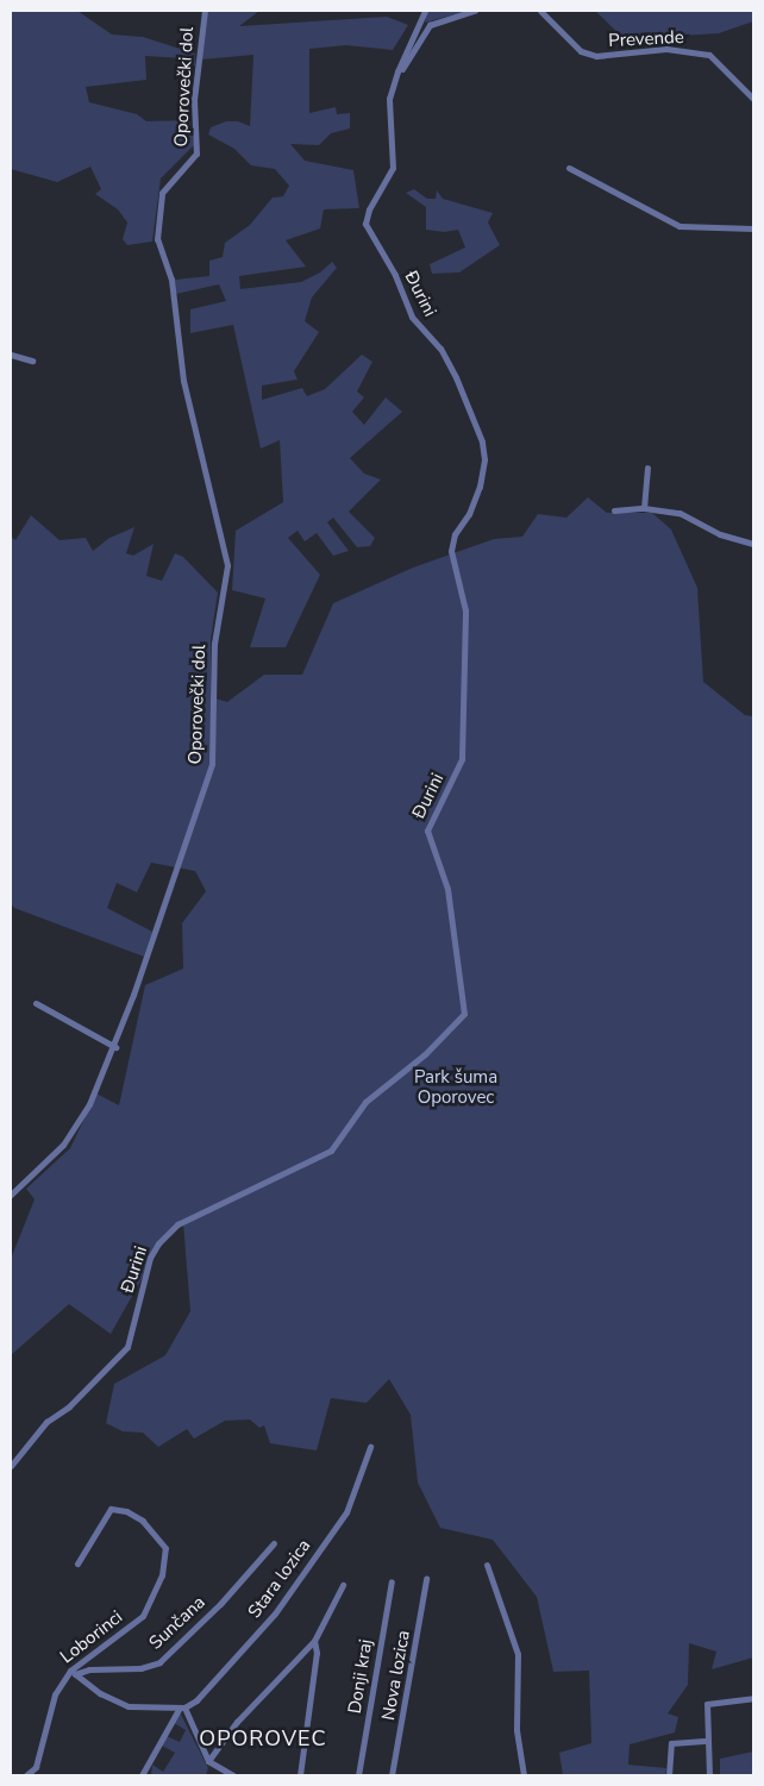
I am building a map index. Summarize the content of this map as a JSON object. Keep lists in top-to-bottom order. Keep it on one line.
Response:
{"streets":{"street":["Prevende","Oporovečki dol","Đurini","Stara lozica","Sunčana","Loborinci","Nova lozica","Donji kraj"]},"crossings":[["Sunčana","Loborinci"]],"districts":["OPOROVEC"],"parks":["Park šuma Oporovec"]}
